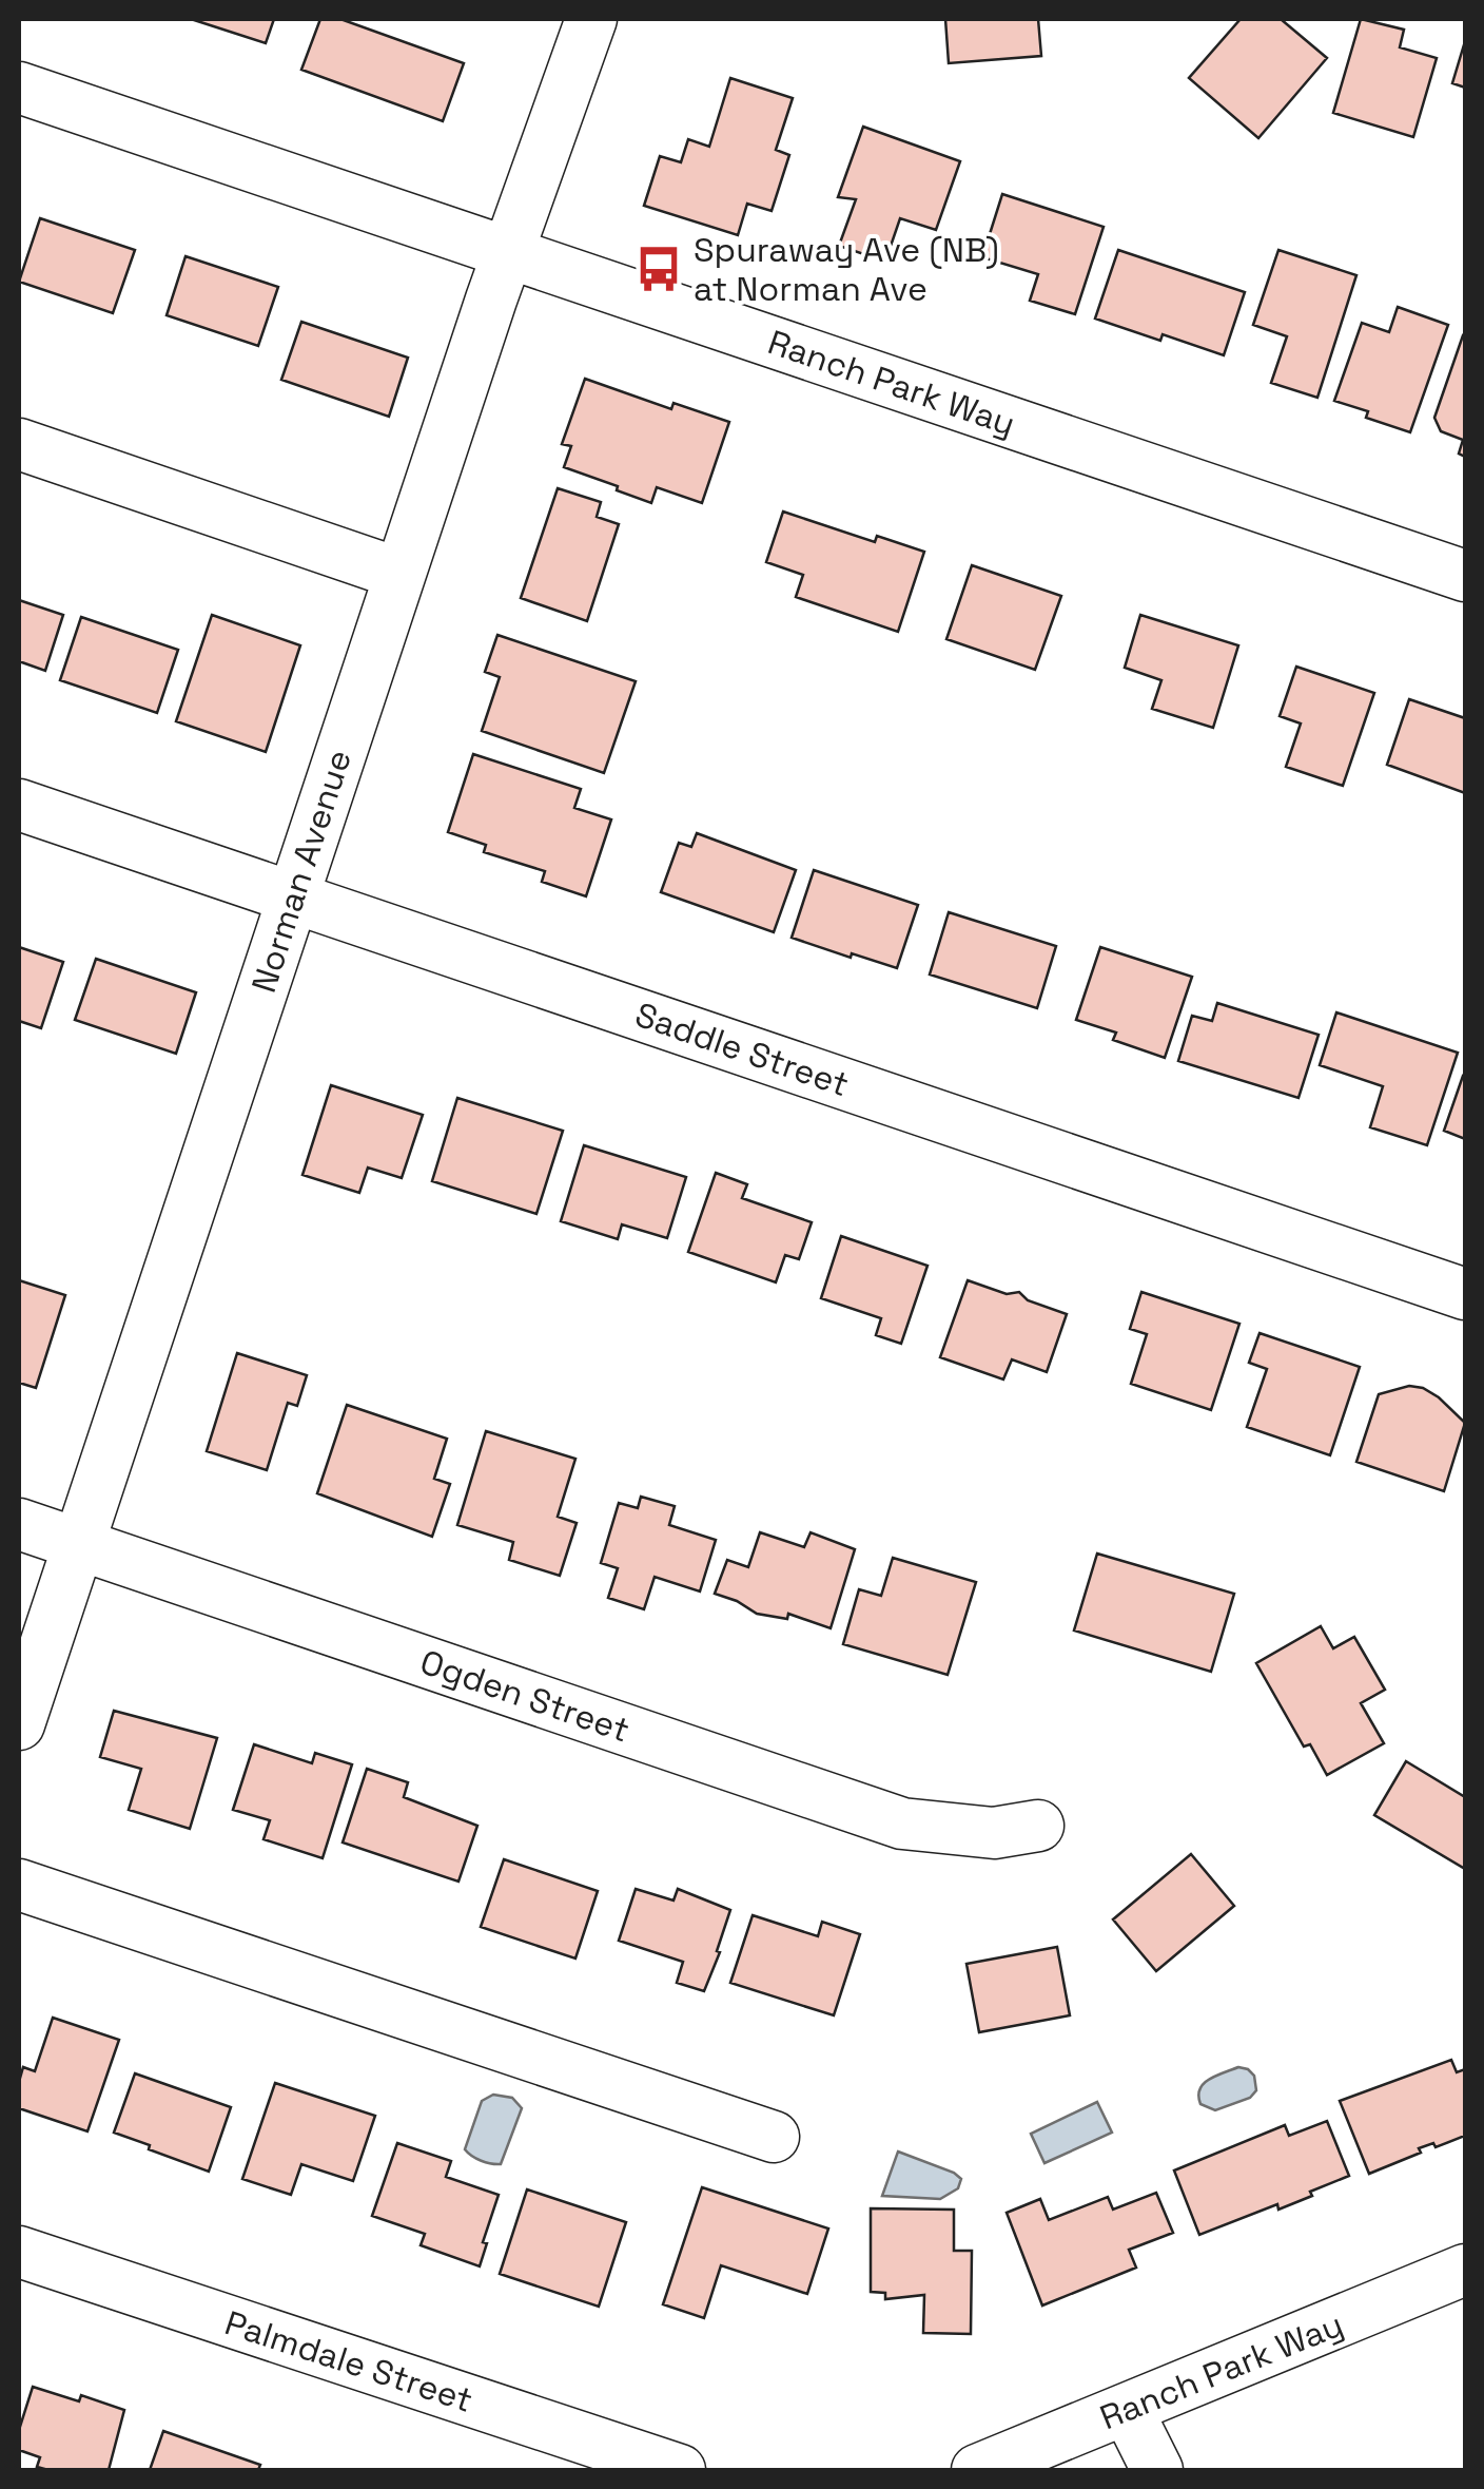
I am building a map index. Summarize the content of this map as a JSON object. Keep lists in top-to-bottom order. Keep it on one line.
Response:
{"streets":{"street":["Ranch Park Way","Norman Avenue","Saddle Street","Ogden Street","Palmdale Street"]},"crossings":[["Ranch Park Way","Norman Avenue"],["Norman Avenue","Saddle Street"],["Norman Avenue","Ogden Street"]],"places":{"bus stop":["Spuraway Ave (NB) at Norman Ave"]}}
